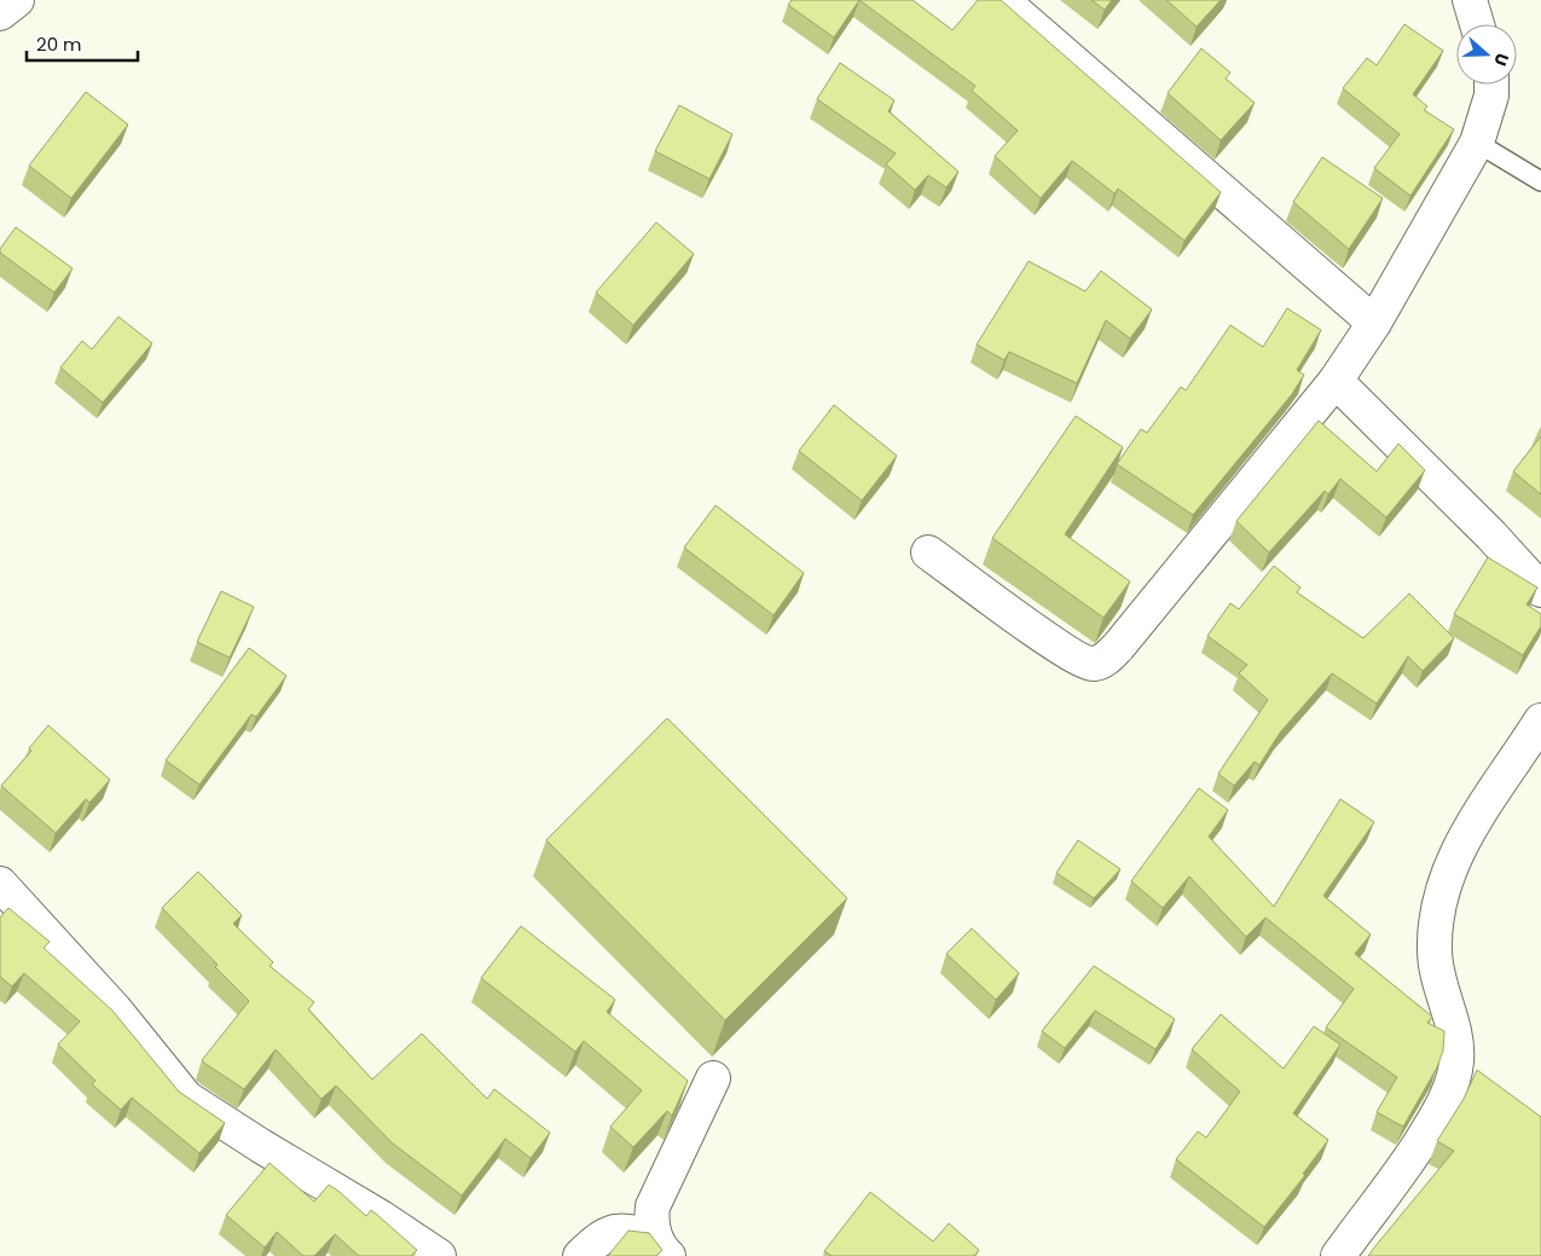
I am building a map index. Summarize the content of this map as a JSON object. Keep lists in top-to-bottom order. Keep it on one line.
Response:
{"scale_bar":"20 m","north":"right"}
